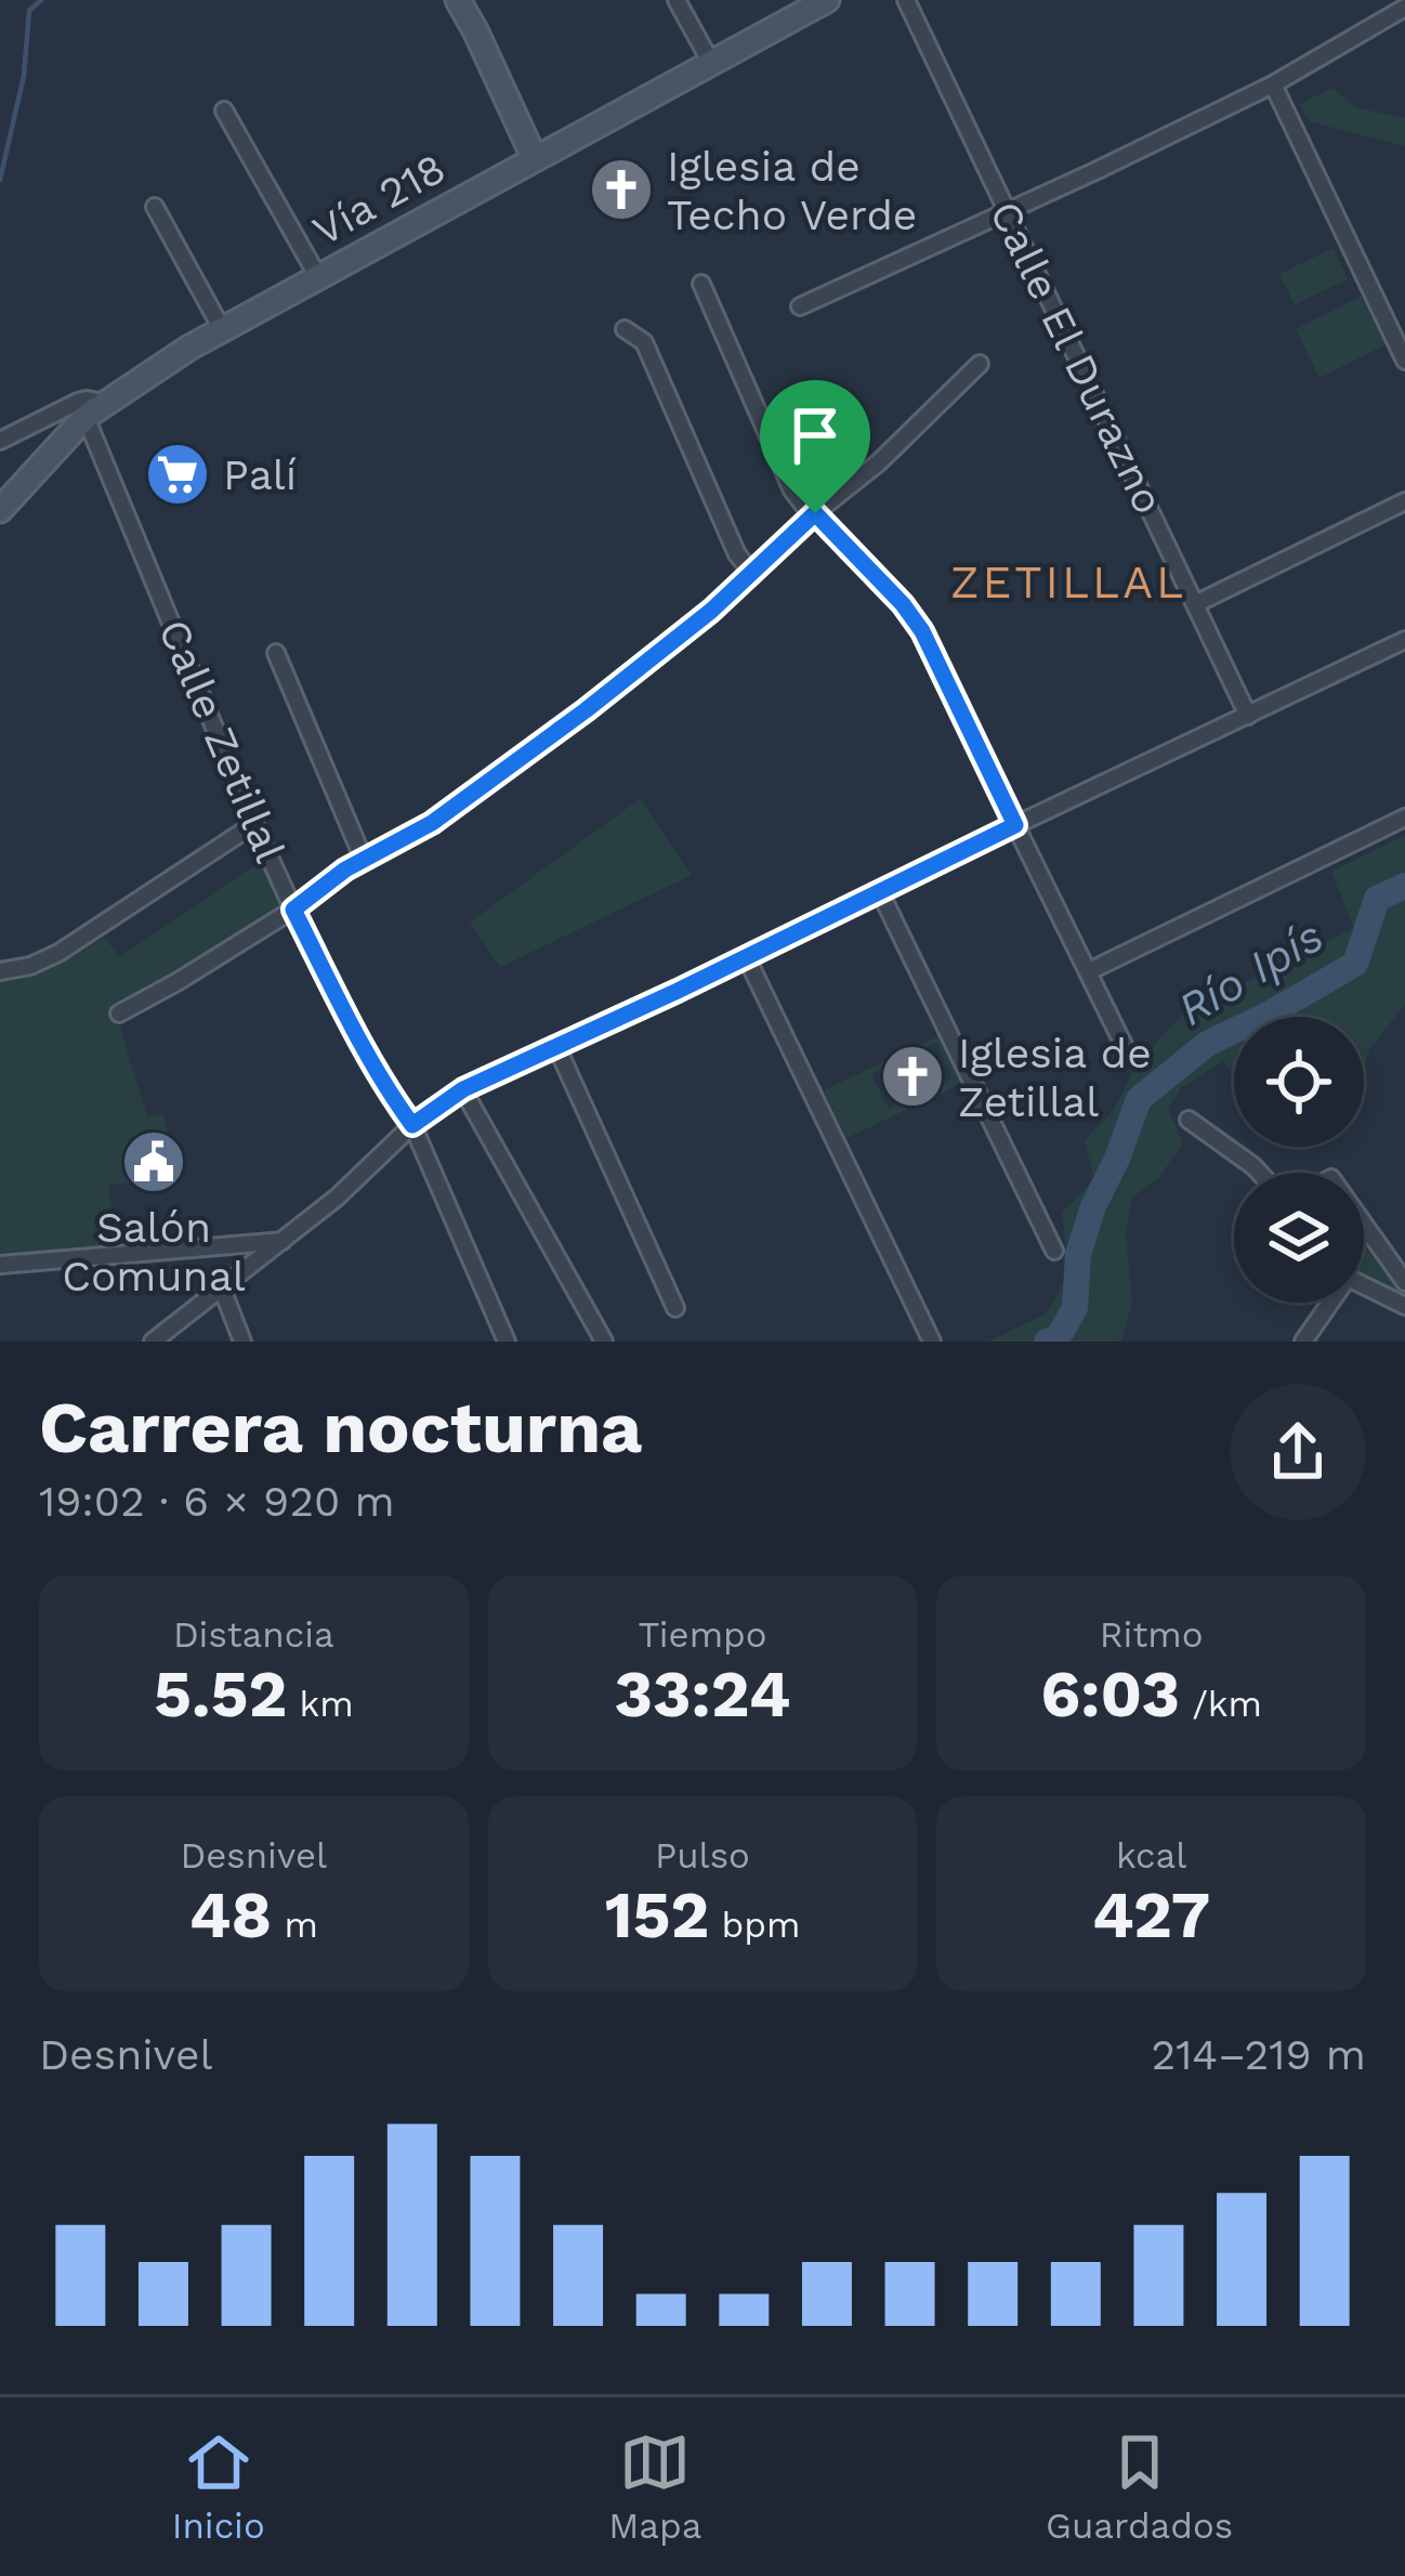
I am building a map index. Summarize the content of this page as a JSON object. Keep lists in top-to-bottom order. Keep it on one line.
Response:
{"streets":{"main road":["Vía 218"],"street":["Calle El Durazno","Calle Zetillal"]},"crossings":[["Vía 218","Calle Zetillal"]],"districts":["ZETILLAL"],"water":["Río Ipís"],"places":{"church":["Iglesia de Techo Verde","Iglesia de Zetillal"],"supermarket":["Palí"],"public building":["Salón Comunal"]},"page":{"heading":["Carrera nocturna","19:02 · 6 × 920 m"],"stats":[["Distancia","5.52 km"],["Tiempo","33:24"],["Ritmo","6:03 /km"],["Desnivel","48 m"],["Pulso","152 bpm"],["kcal","427"]],"chart":["Desnivel","214–219 m"],"tabs":["Inicio","Mapa","Guardados"]}}
